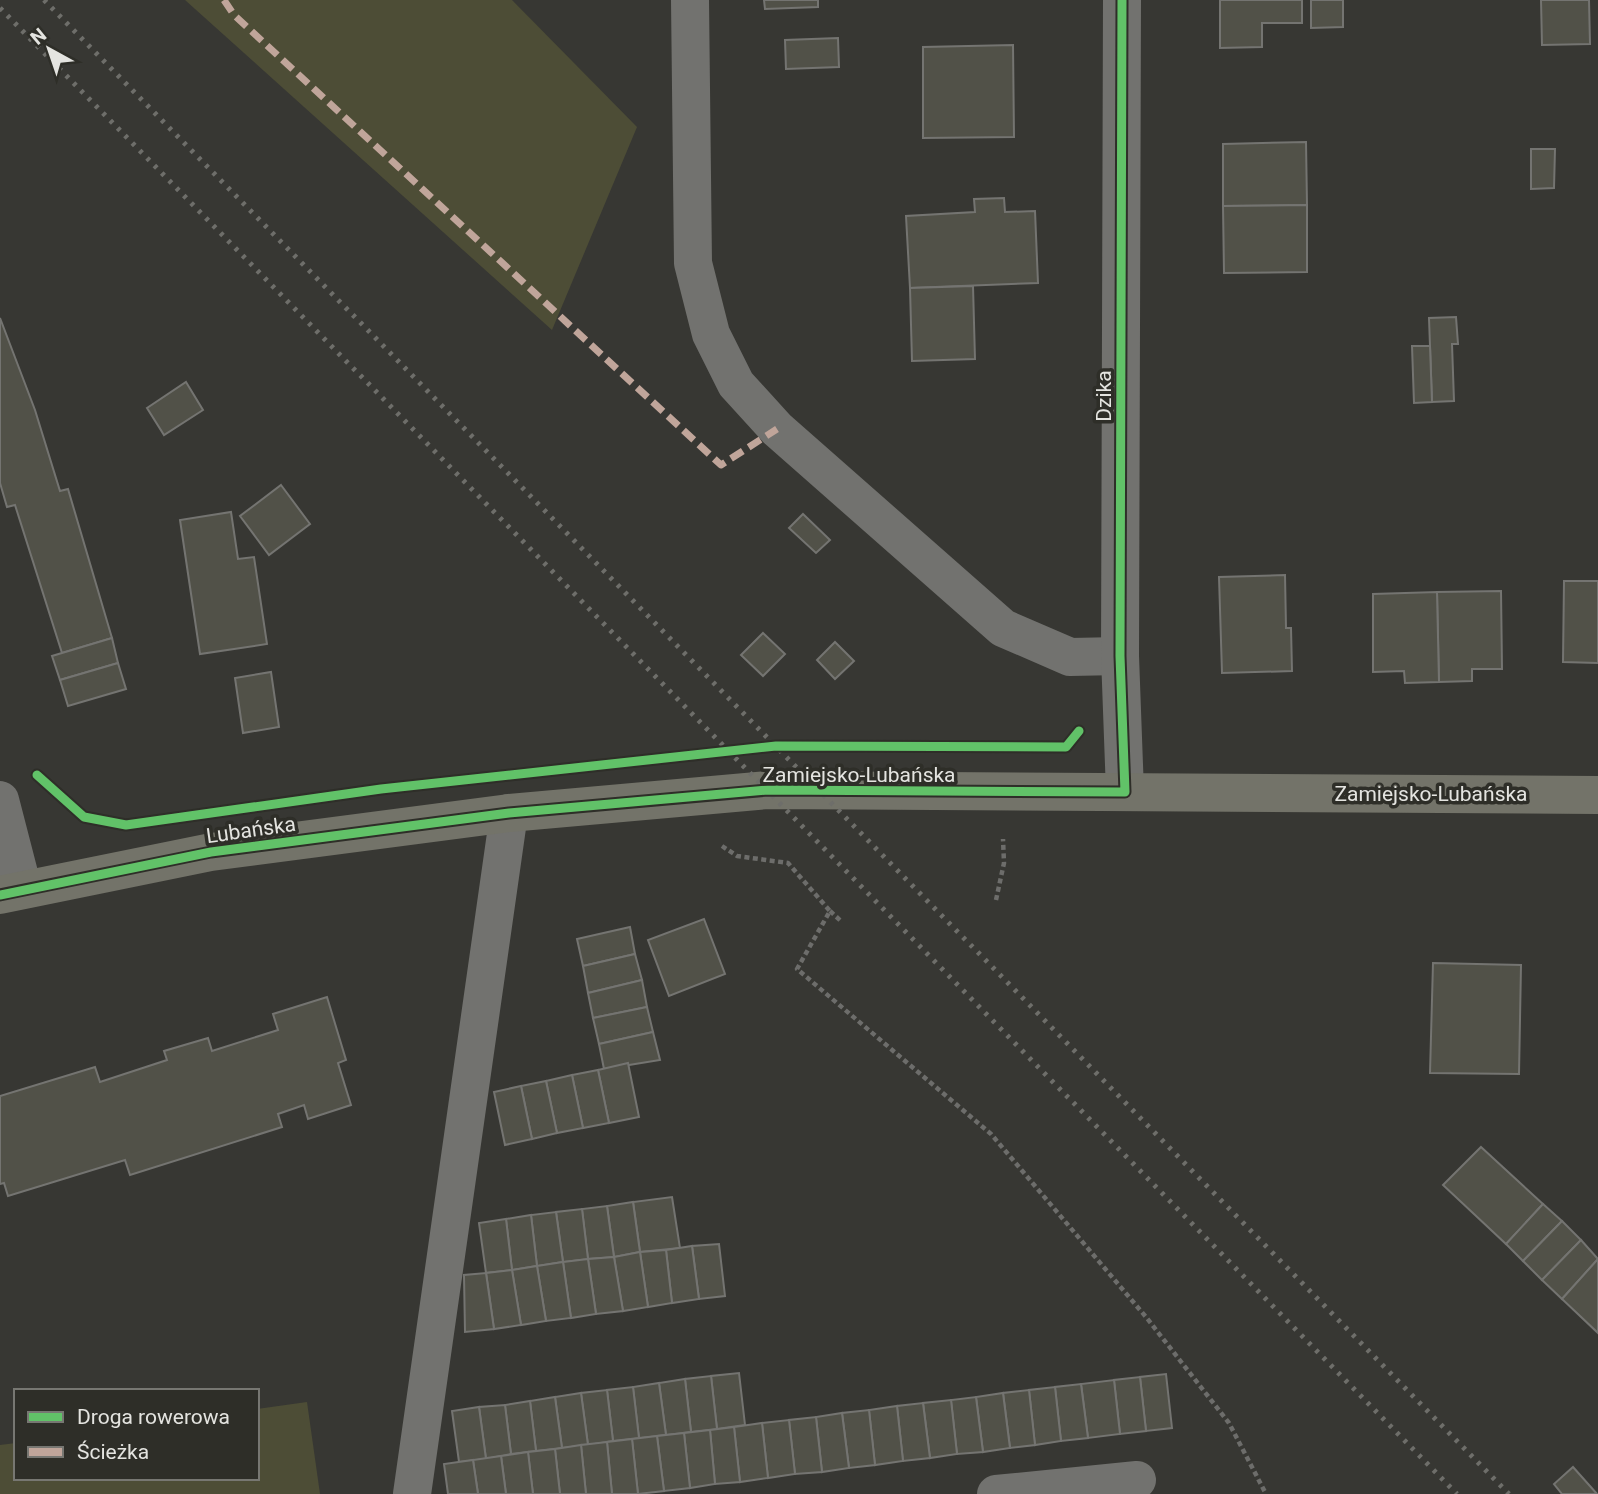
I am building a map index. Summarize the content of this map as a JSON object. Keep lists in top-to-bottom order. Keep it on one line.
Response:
{"streets":{"main road":["Zamiejsko-Lubańska","Lubańska"],"street":["Dzika"]},"crossings":[["Dzika","Zamiejsko-Lubańska"],["Zamiejsko-Lubańska","Lubańska"]],"legend":["Droga rowerowa","Ścieżka"],"north":"top left"}
